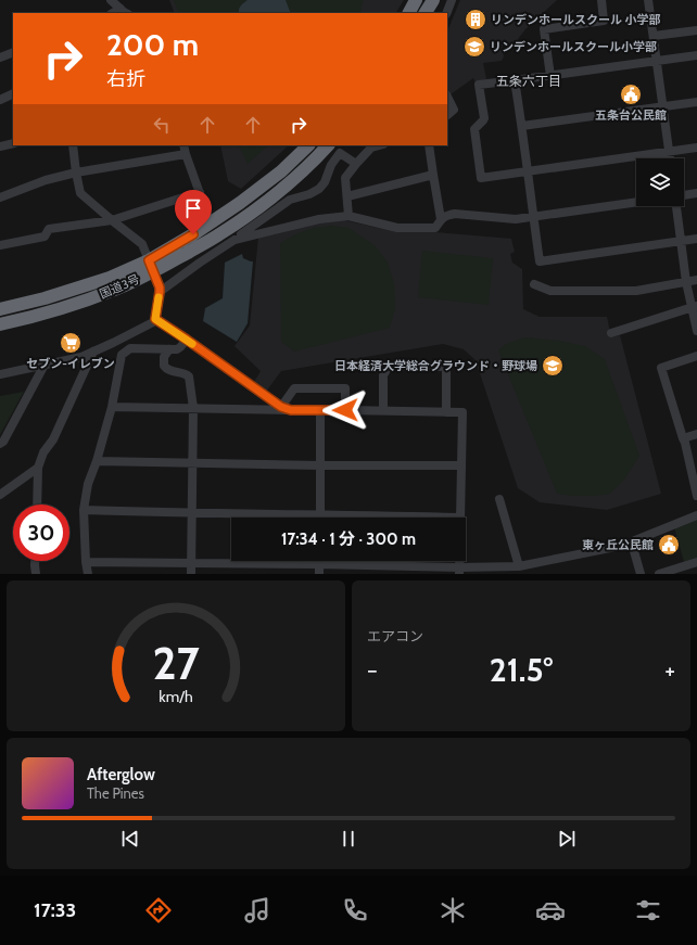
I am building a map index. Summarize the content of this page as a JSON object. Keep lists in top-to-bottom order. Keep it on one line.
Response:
{"streets":{"highway":["国道3号"]},"districts":["五条六丁目"],"places":{"building":["リンデンホールスクール 小学部"],"school or university":["リンデンホールスクール小学部","日本経済大学総合グラウンド・野球場"],"public building":["五条台公民館","東ヶ丘公民館"],"supermarket":["セブン-イレブン"]},"page":{"turn":["200 m","右折"],"limit":"30","trip":"17:34 · 1 分 · 300 m","tile":"エアコン","heat":["−","21.5°","+"],"song":["Afterglow","The Pines"],"tabs":"17:33","gauge":["27","km/h"]}}
